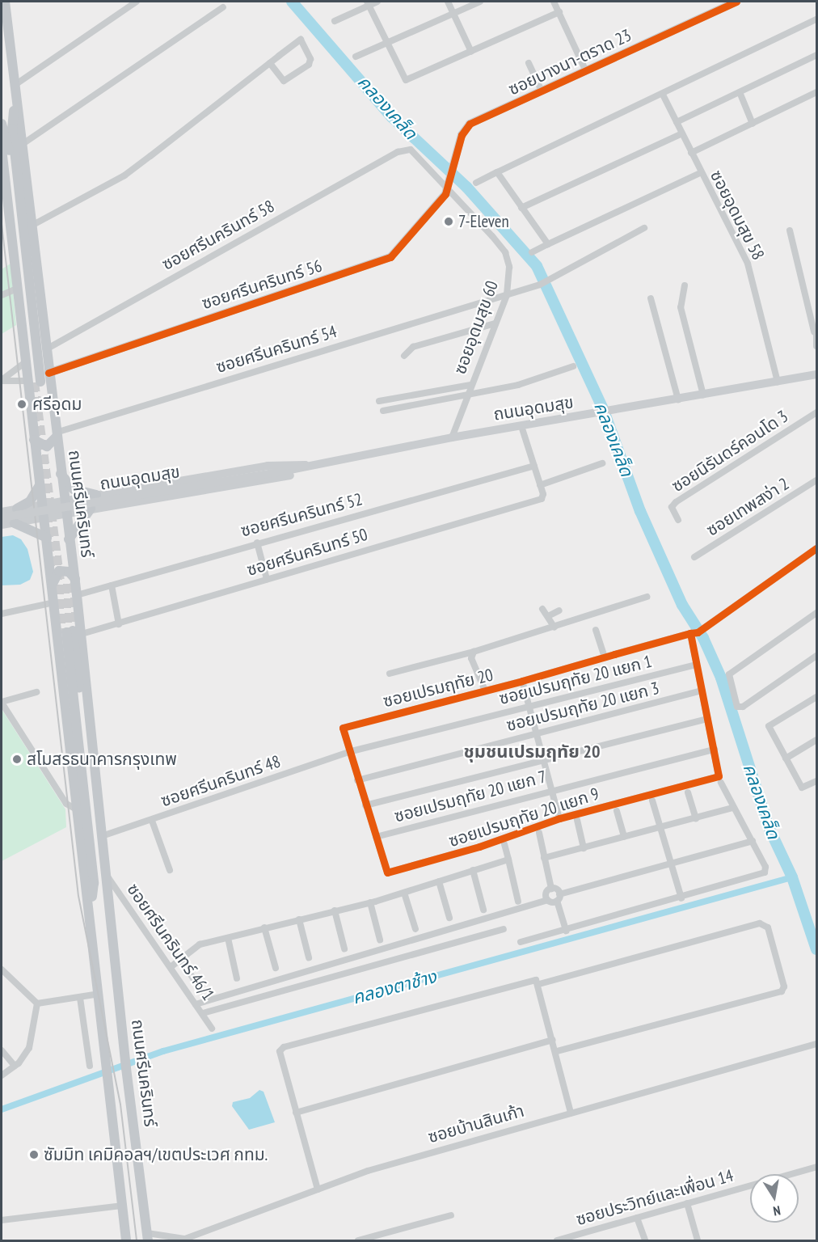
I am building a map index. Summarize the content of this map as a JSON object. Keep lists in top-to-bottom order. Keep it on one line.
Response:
{"streets":{"main road":["ถนนอุดมสุข","ถนนศรีนครินทร์"],"street":["ซอยบางนา-ตราด 23","ซอยอุดมสุข 58","ซอยศรีนครินทร์ 58","ซอยศรีนครินทร์ 56","ซอยอุดมสุข 60","ซอยศรีนครินทร์ 54","ซอยนิรันดร์คอนโด 3","ซอยเทพสง่า 2","ซอยศรีนครินทร์ 52","ซอยศรีนครินทร์ 50","ซอยเปรมฤทัย 20 แยก 1","ซอยเปรมฤทัย 20","ซอยเปรมฤทัย 20 แยก 3","ซอยศรีนครินทร์ 48","ซอยเปรมฤทัย 20 แยก 7","ซอยเปรมฤทัย 20 แยก 9","ซอยศรีนครินทร์ 46/1","ซอยบ้านสินเก้า","ซอยประวิทย์และเพื่อน 14"]},"crossings":[["ซอยบางนา-ตราด 23","ซอยศรีนครินทร์ 56"],["ซอยบางนา-ตราด 23","ซอยอุดมสุข 60"],["ซอยอุดมสุข 58","ถนนอุดมสุข"],["ซอยศรีนครินทร์ 58","ซอยอุดมสุข 60"],["ซอยศรีนครินทร์ 58","ถนนศรีนครินทร์"],["ซอยศรีนครินทร์ 56","ซอยอุดมสุข 60"],["ซอยศรีนครินทร์ 56","ถนนศรีนครินทร์"],["ซอยอุดมสุข 60","ซอยศรีนครินทร์ 54"],["ซอยอุดมสุข 60","ถนนอุดมสุข"],["ซอยศรีนครินทร์ 54","ถนนศรีนครินทร์"],["ถนนอุดมสุข","ถนนศรีนครินทร์"],["ถนนศรีนครินทร์","ซอยศรีนครินทร์ 52"],["ถนนศรีนครินทร์","ซอยศรีนครินทร์ 50"],["ถนนศรีนครินทร์","ซอยศรีนครินทร์ 48"],["ถนนศรีนครินทร์","ซอยศรีนครินทร์ 46/1"],["ถนนศรีนครินทร์","ซอยบ้านสินเก้า"],["ซอยเปรมฤทัย 20 แยก 1","ซอยเปรมฤทัย 20"],["ซอยเปรมฤทัย 20 แยก 1","ซอยศรีนครินทร์ 48"],["ซอยเปรมฤทัย 20","ซอยเปรมฤทัย 20 แยก 3"],["ซอยเปรมฤทัย 20","ซอยศรีนครินทร์ 48"],["ซอยเปรมฤทัย 20","ซอยเปรมฤทัย 20 แยก 7"],["ซอยเปรมฤทัย 20","ซอยเปรมฤทัย 20 แยก 9"],["ซอยเปรมฤทัย 20 แยก 7","ซอยเปรมฤทัย 20 แยก 9"]],"districts":["ชุมชนเปรมฤทัย 20"],"water":["คลองเคล็ด","คลองตาช้าง"],"places":["7-Eleven","ศรีอุดม","สโมสรธนาคารกรุงเทพ","ซัมมิท เคมิคอลฯ/เขตประเวศ กทม."],"north":"bottom"}
